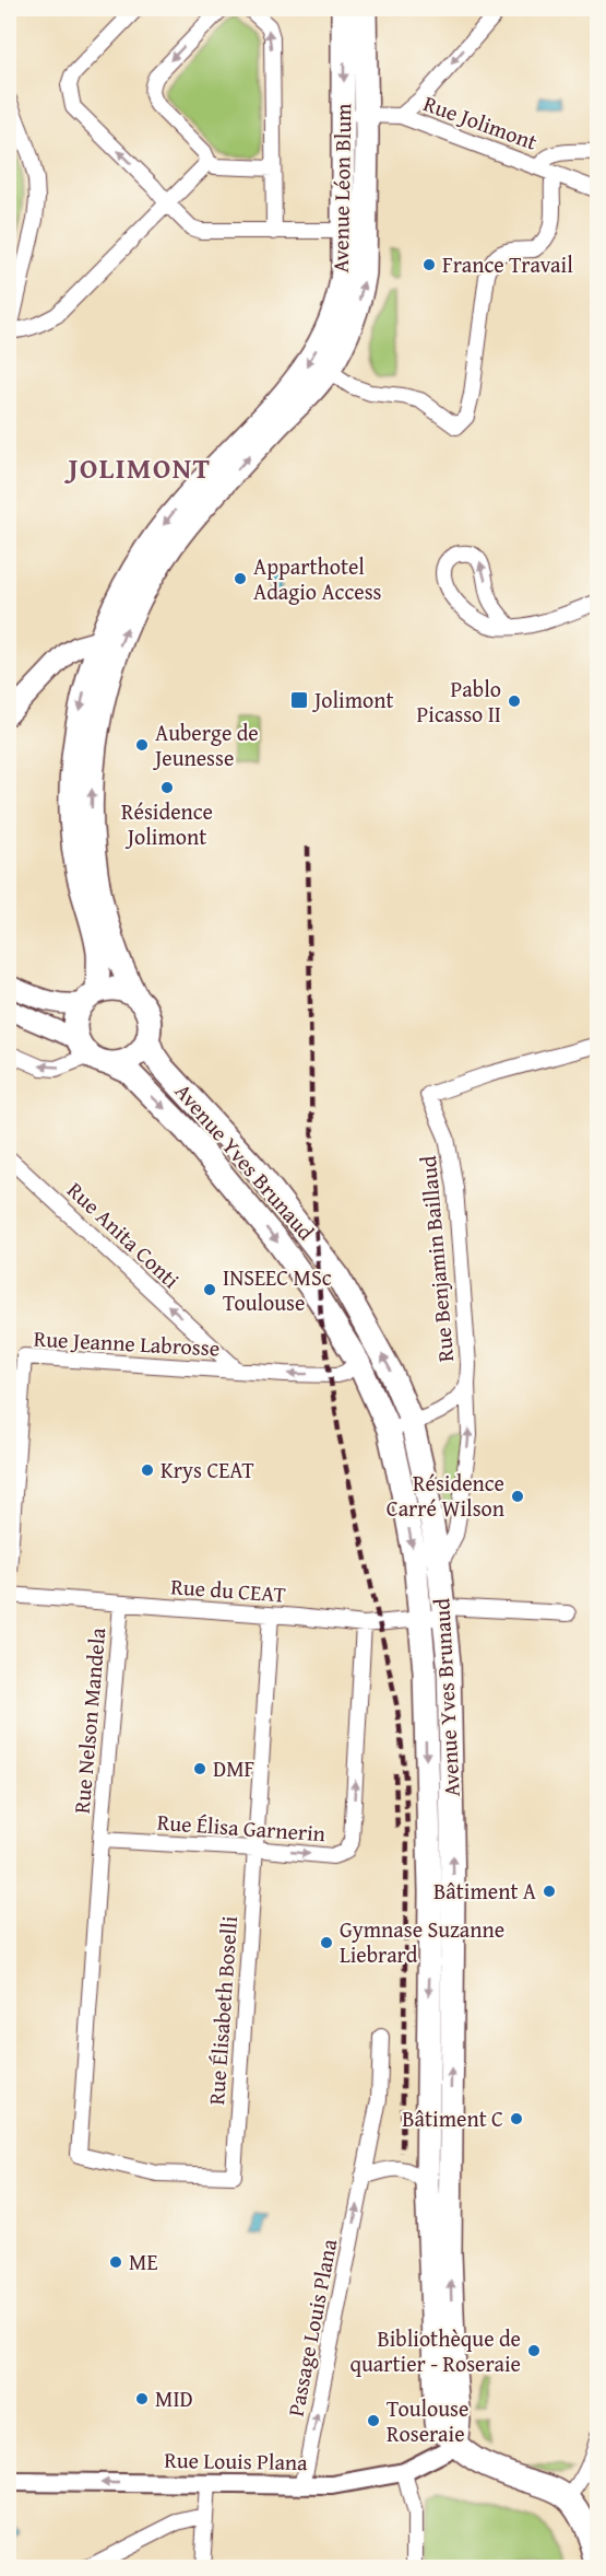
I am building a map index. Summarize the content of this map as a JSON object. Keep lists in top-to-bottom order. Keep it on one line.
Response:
{"streets":{"main road":["Avenue Léon Blum","Avenue Yves Brunaud"],"street":["Rue Jolimont","Rue Anita Conti","Rue Benjamin Baillaud","Rue Jeanne Labrosse","Rue du CEAT","Rue Nelson Mandela","Rue Élisa Garnerin","Rue Élisabeth Boselli","Passage Louis Plana","Rue Louis Plana"]},"crossings":[["Rue Jolimont","Avenue Léon Blum"],["Avenue Léon Blum","Avenue Yves Brunaud"],["Avenue Yves Brunaud","Rue Benjamin Baillaud"],["Avenue Yves Brunaud","Rue Jeanne Labrosse"],["Avenue Yves Brunaud","Rue du CEAT"],["Avenue Yves Brunaud","Rue Louis Plana"],["Rue Anita Conti","Rue Jeanne Labrosse"],["Rue du CEAT","Rue Nelson Mandela"],["Rue du CEAT","Rue Élisa Garnerin"],["Rue du CEAT","Rue Élisabeth Boselli"],["Rue Nelson Mandela","Rue Élisa Garnerin"],["Rue Nelson Mandela","Rue Élisabeth Boselli"],["Rue Élisa Garnerin","Rue Élisabeth Boselli"],["Passage Louis Plana","Rue Louis Plana"]],"one_way":["Rue Anita Conti","Passage Louis Plana"],"districts":["JOLIMONT"],"places":{"other":["France Travail","Apparthotel Adagio Access","Pablo Picasso II","Auberge de Jeunesse","Résidence Jolimont","INSEEC MSc Toulouse","Krys CEAT","Résidence Carré Wilson","DMF","Bâtiment A","Gymnase Suzanne Liebrard","Bâtiment C","ME","Bibliothèque de quartier - Roseraie","MID","Toulouse Roseraie"],"transit":["Jolimont"]}}
